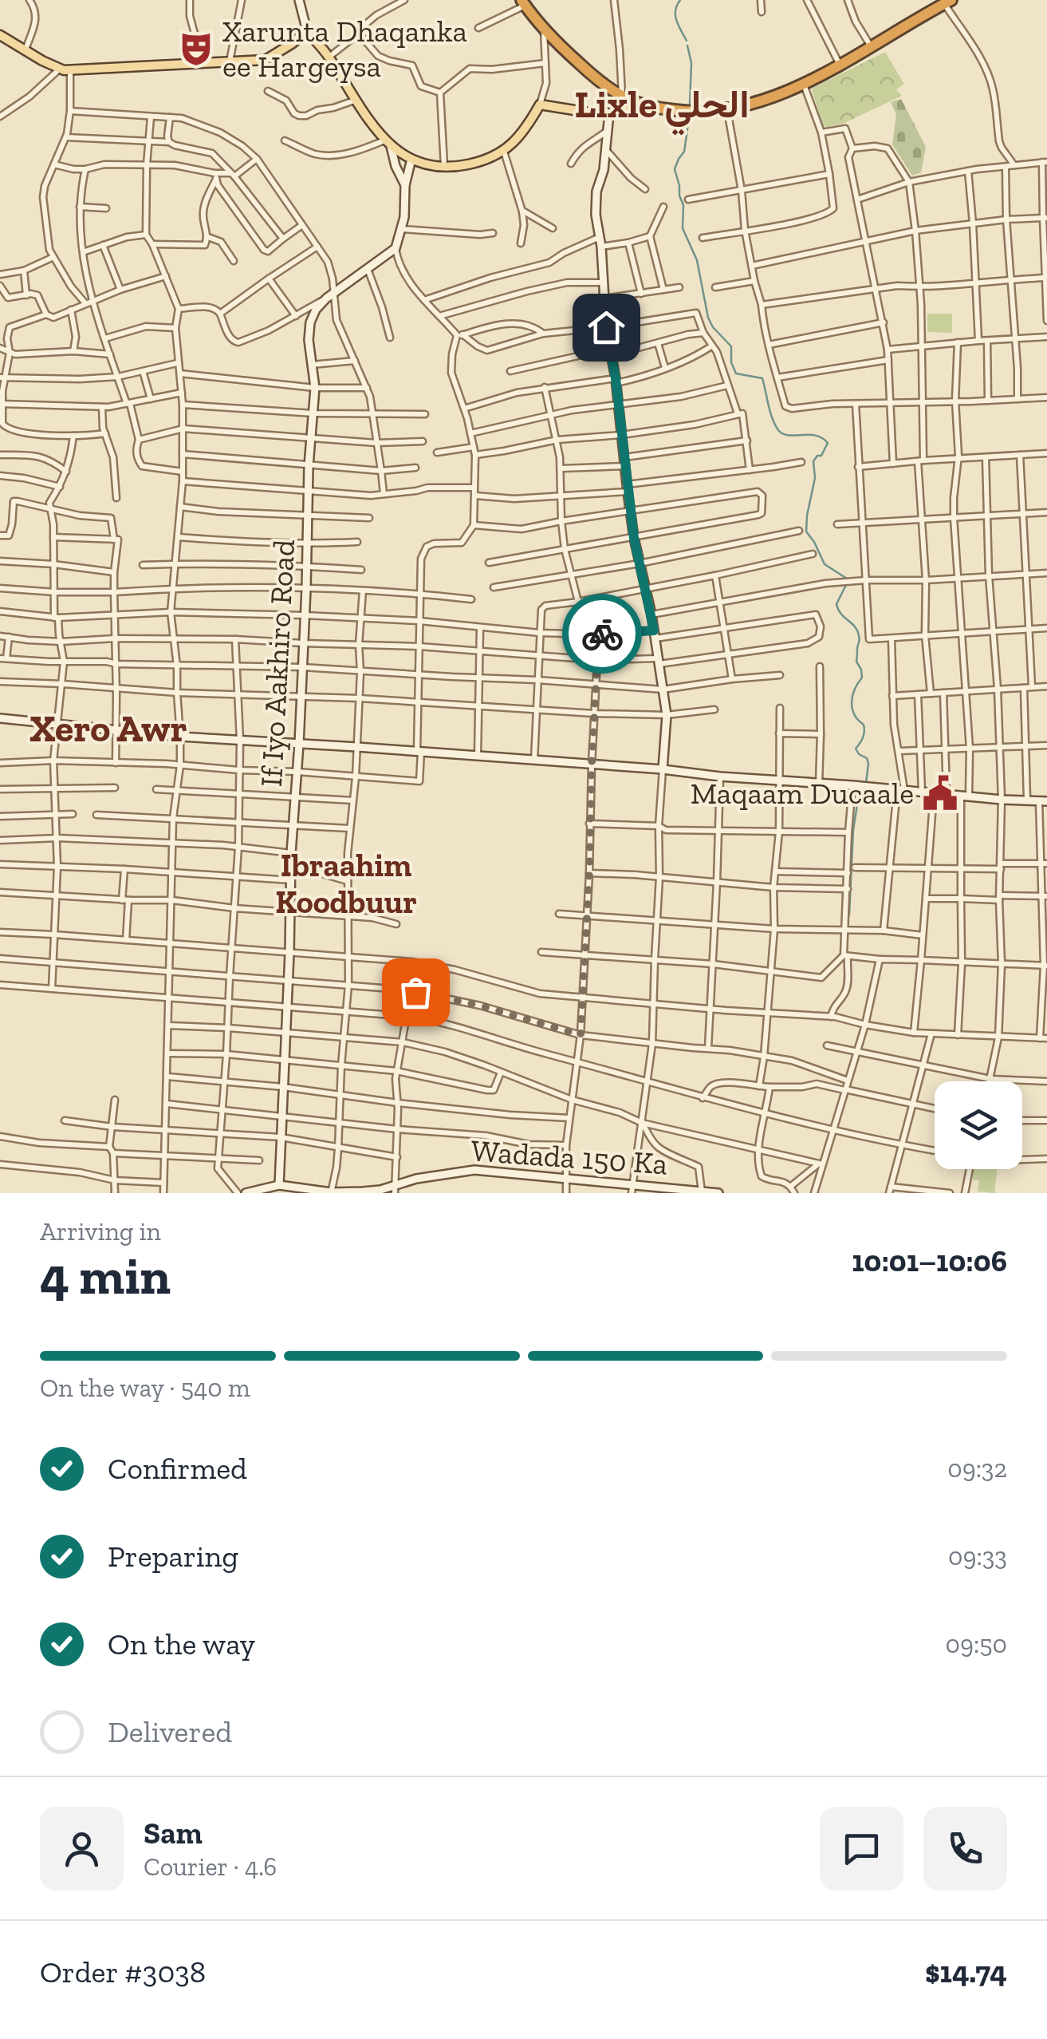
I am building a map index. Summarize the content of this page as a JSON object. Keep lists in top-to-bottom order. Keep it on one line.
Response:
{"streets":{"street":["If Iyo Aakhiro Road","Wadada 150 Ka"]},"crossings":[["If Iyo Aakhiro Road","Wadada 150 Ka"]],"districts":["Lixle الحلي","Xero Awr","Ibraahim Koodbuur"],"places":{"theatre":["Xarunta Dhaqanka ee Hargeysa"],"public building":["Maqaam Ducaale"]},"page":{"heading":["4 min","Arriving in","10:01–10:06"],"panel":["Sam","Courier · 4.6","Order #3038","$14.74"],"bar":"On the way · 540 m","list":[["Confirmed","09:32"],["Preparing","09:33"],["On the way","09:50"],"Delivered"]}}
